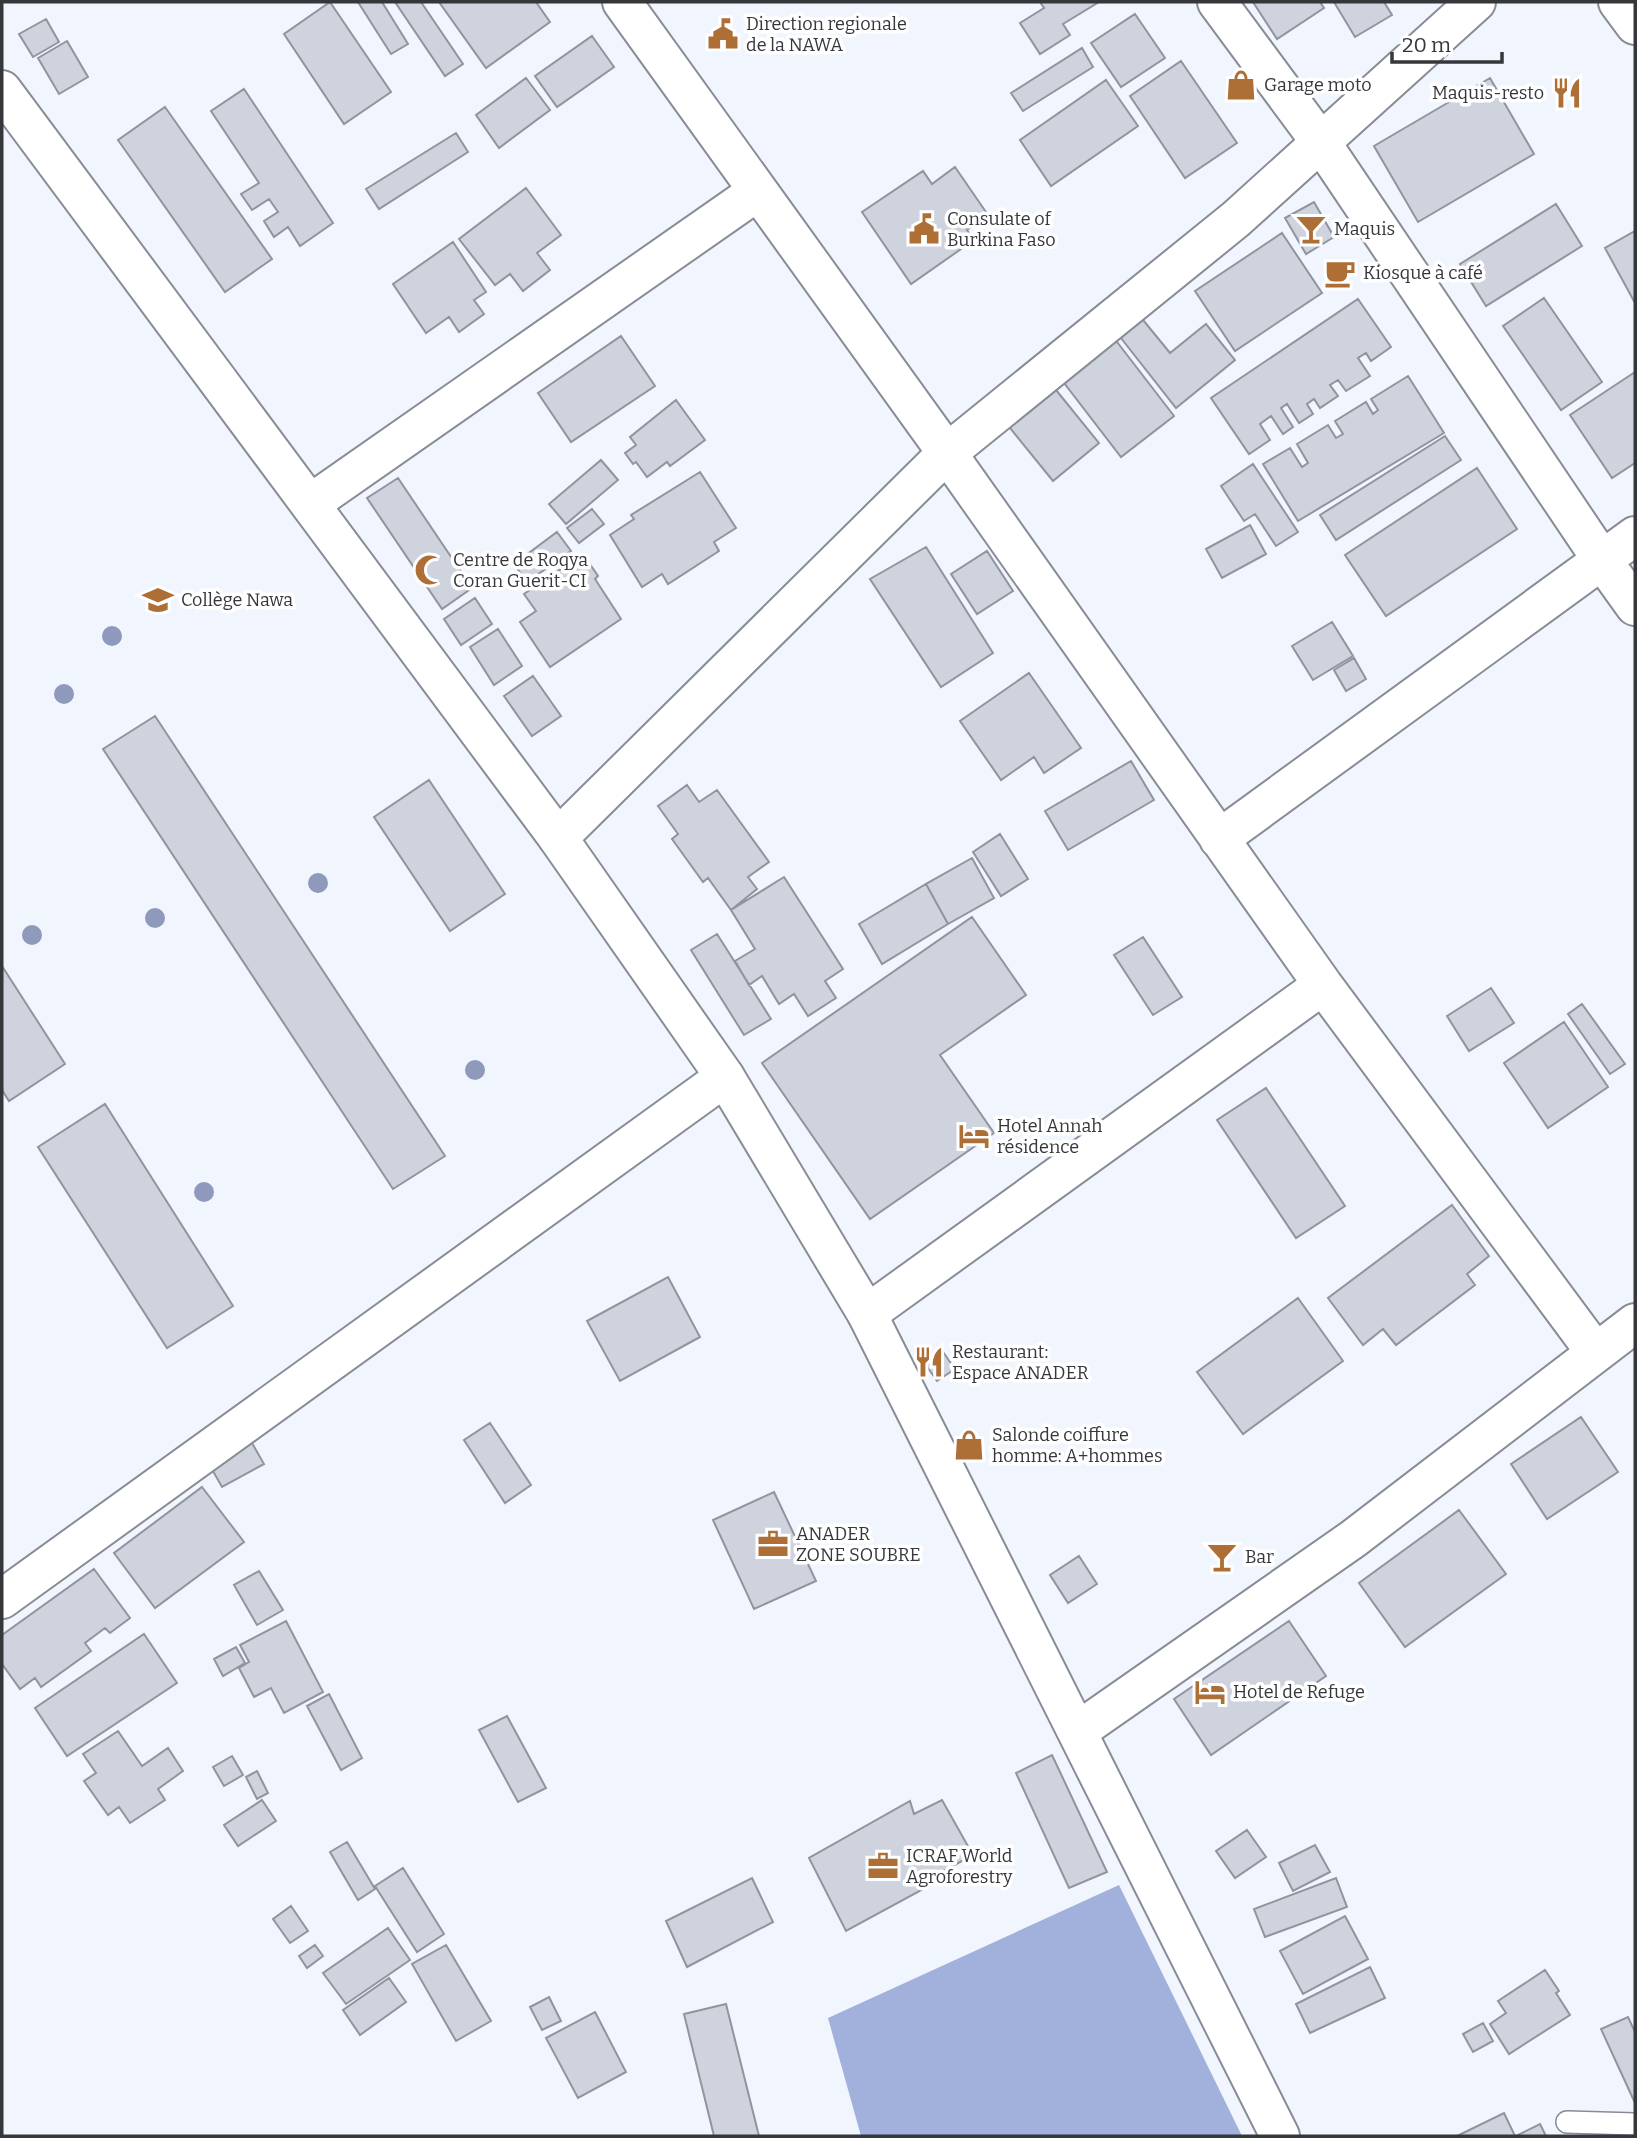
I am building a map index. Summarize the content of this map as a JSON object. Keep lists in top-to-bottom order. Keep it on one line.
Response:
{"places":{"public building":["Direction regionale de la NAWA","Consulate of Burkina Faso"],"shop":["Garage moto","Salonde coiffure homme: A+hommes"],"restaurant":["Maquis-resto","Restaurant: Espace ANADER"],"bar":["Maquis","Bar"],"cafe":["Kiosque à café"],"mosque":["Centre de Roqya Coran Guerit-CI"],"school or university":["Collège Nawa"],"hotel":["Hotel Annah résidence","Hotel de Refuge"],"office":["ANADER ZONE SOUBRE","ICRAF World Agroforestry"]},"scale_bar":"20 m"}
